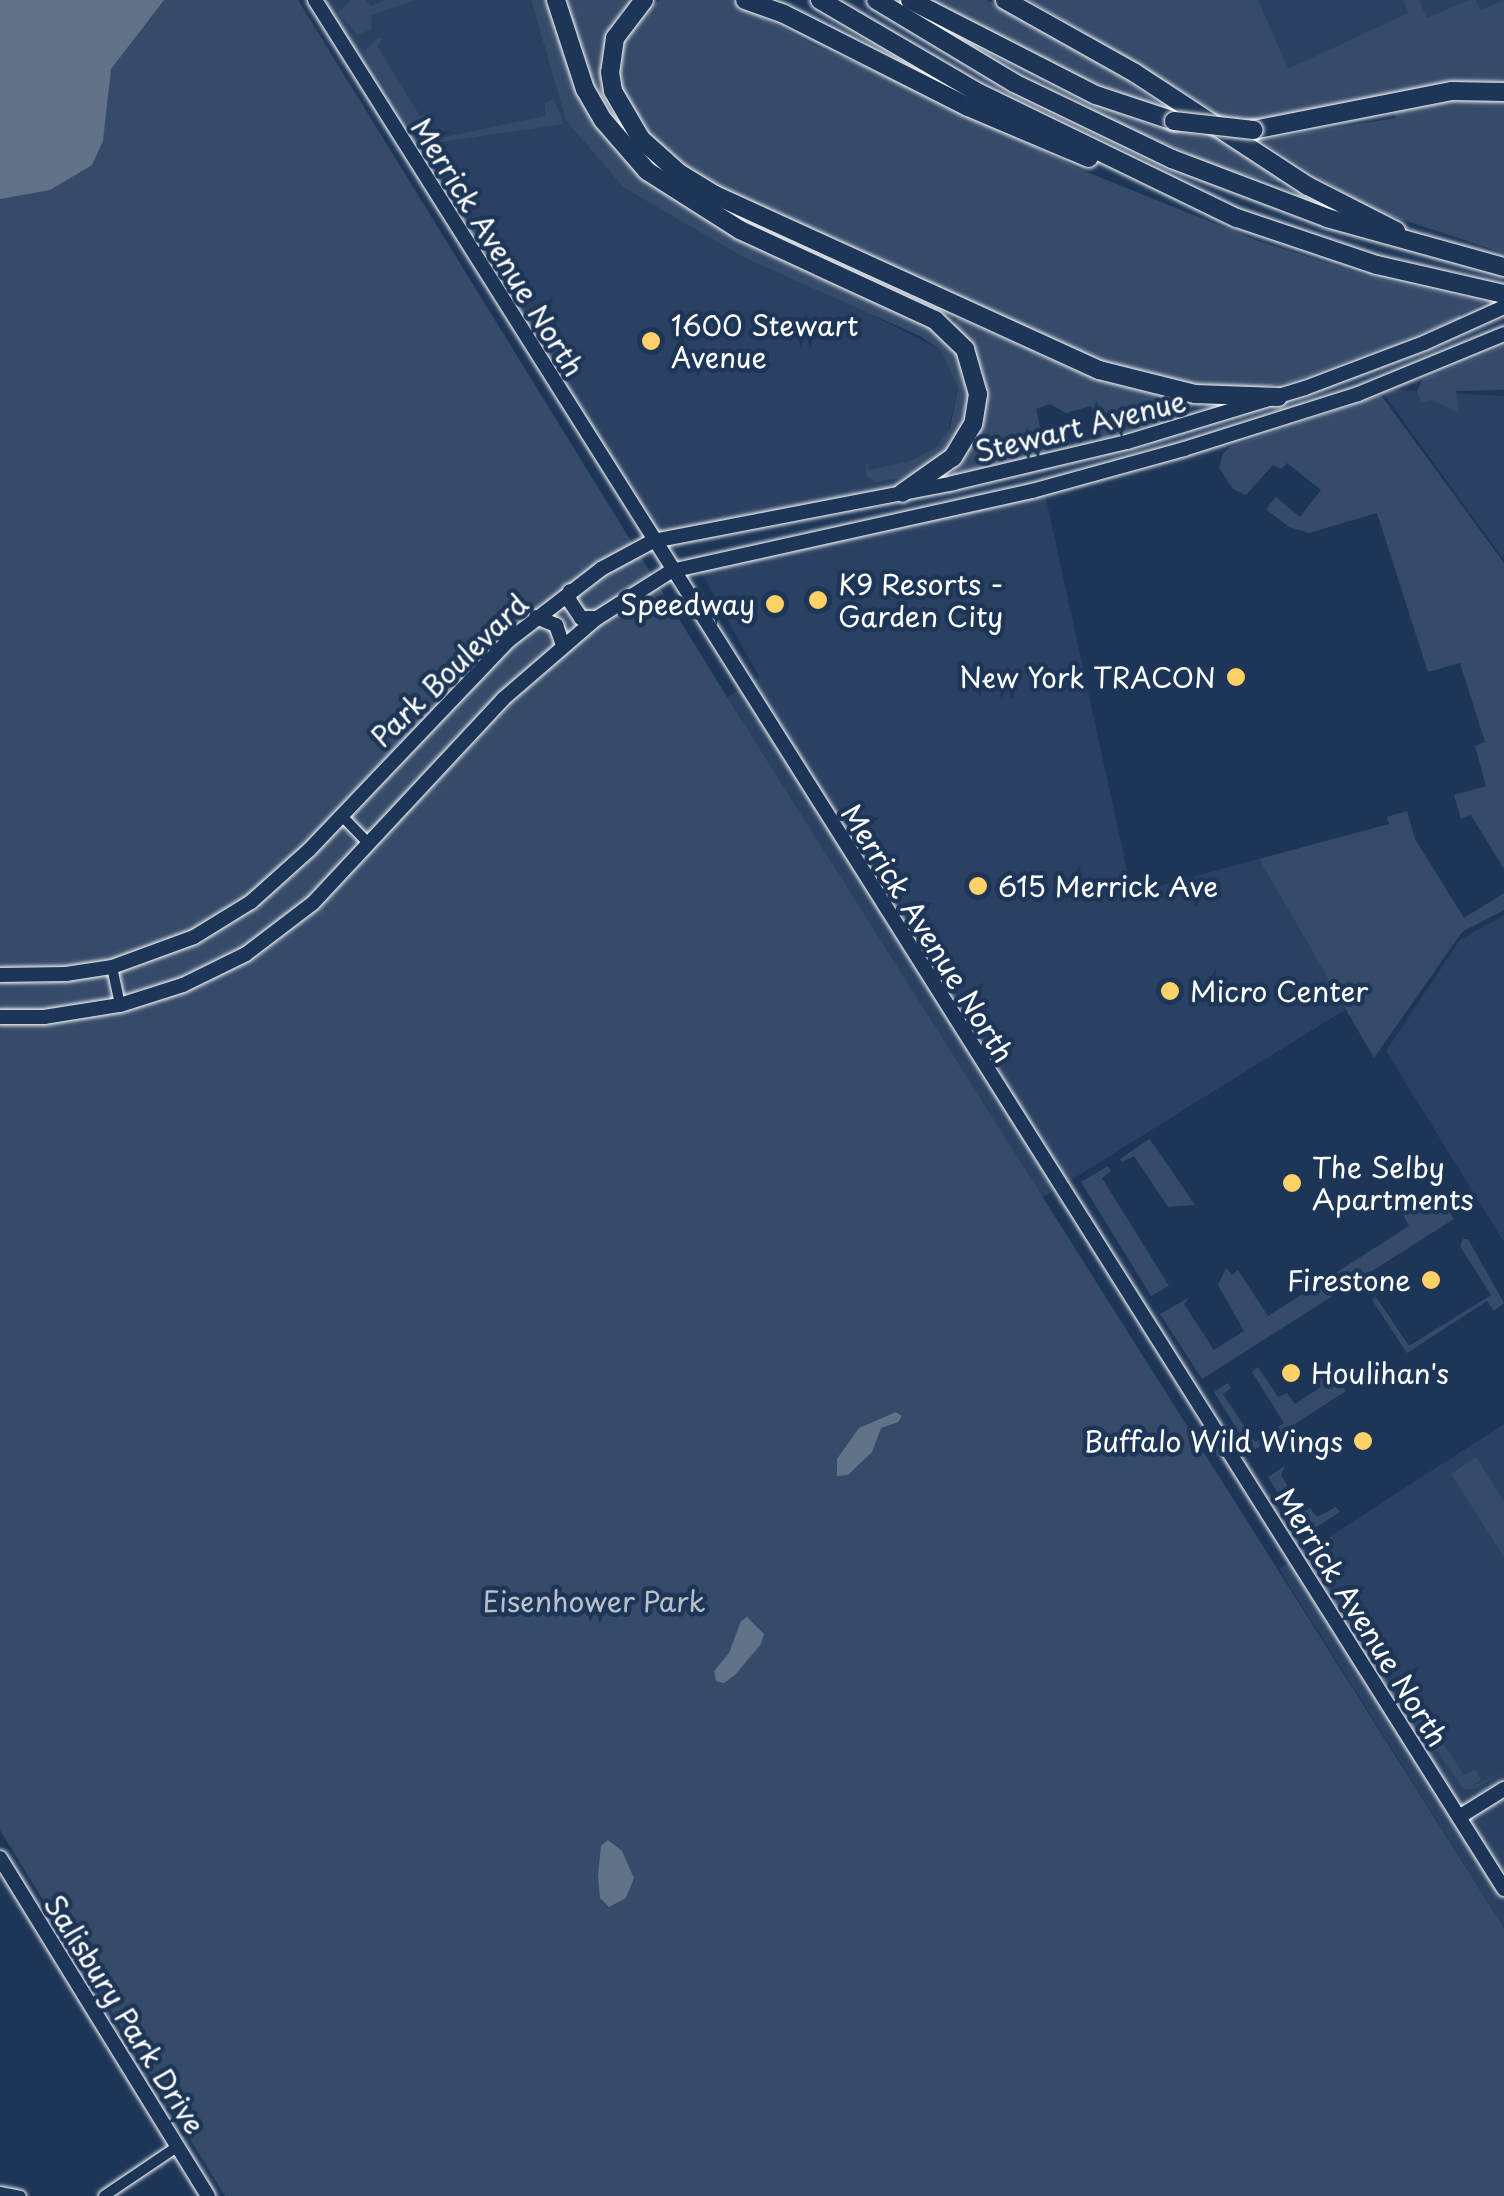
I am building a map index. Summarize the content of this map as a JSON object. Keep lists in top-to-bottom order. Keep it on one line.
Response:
{"streets":{"main road":["Merrick Avenue North","Stewart Avenue","Park Boulevard","Salisbury Park Drive"]},"crossings":[["Merrick Avenue North","Stewart Avenue"],["Merrick Avenue North","Park Boulevard"],["Stewart Avenue","Park Boulevard"]],"parks":["Eisenhower Park"],"places":["1600 Stewart Avenue","K9 Resorts - Garden City","Speedway","New York TRACON","615 Merrick Ave","Micro Center","The Selby Apartments","Firestone","Houlihan's","Buffalo Wild Wings"]}
